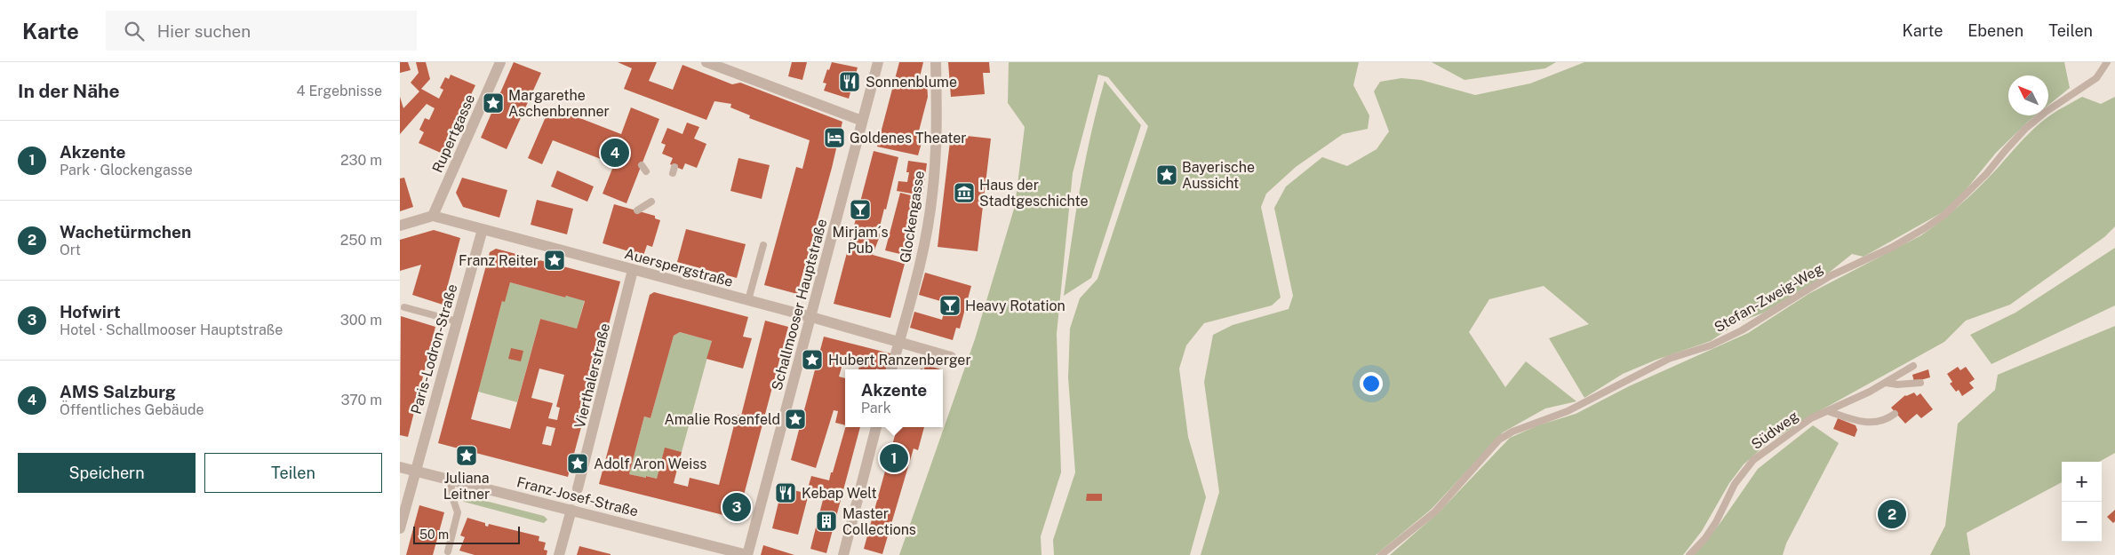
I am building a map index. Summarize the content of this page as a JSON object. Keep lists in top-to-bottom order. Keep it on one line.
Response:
{"streets":{"street":["Rupertgasse","Glockengasse","Auerspergstraße","Schallmooser Hauptstraße","Paris-Lodron-Straße","Vierthalerstraße","Franz-Josef-Straße"],"lane":["Stefan-Zweig-Weg","Südweg"]},"crossings":[["Rupertgasse","Auerspergstraße"],["Glockengasse","Auerspergstraße"],["Auerspergstraße","Schallmooser Hauptstraße"],["Auerspergstraße","Paris-Lodron-Straße"],["Auerspergstraße","Vierthalerstraße"],["Schallmooser Hauptstraße","Franz-Josef-Straße"],["Paris-Lodron-Straße","Franz-Josef-Straße"]],"places":{"restaurant":["Sonnenblume","Kebap Welt"],"place":["Margarethe Aschenbrenner","Bayerische Aussicht","Franz Reiter","Hubert Ranzenberger","Amalie Rosenfeld","Juliana Leitner","Adolf Aron Weiss"],"hotel":["Goldenes Theater"],"museum":["Haus der Stadtgeschichte"],"bar":["Mirjam´s Pub","Heavy Rotation"],"building":["Master Collections"]},"scale_bar":"50 m","north":"top left","page":{"header":"Karte","search":"Hier suchen","nav":["Karte","Ebenen","Teilen"],"heading":["In der Nähe","4 Ergebnisse"],"list":[{"mark":"1","name":"Akzente","note":"Park · Glockengasse","value":"230 m"},{"mark":"2","name":"Wachetürmchen","note":"Ort","value":"250 m"},{"mark":"3","name":"Hofwirt","note":"Hotel · Schallmooser Hauptstraße","value":"300 m"},{"mark":"4","name":"AMS Salzburg","note":"Öffentliches Gebäude","value":"370 m"}],"pins":["4","1","3","2"],"popup":["Akzente","Park"],"buttons":["Speichern","Teilen"],"map_buttons":["+","−"],"scale":"50 m"}}
